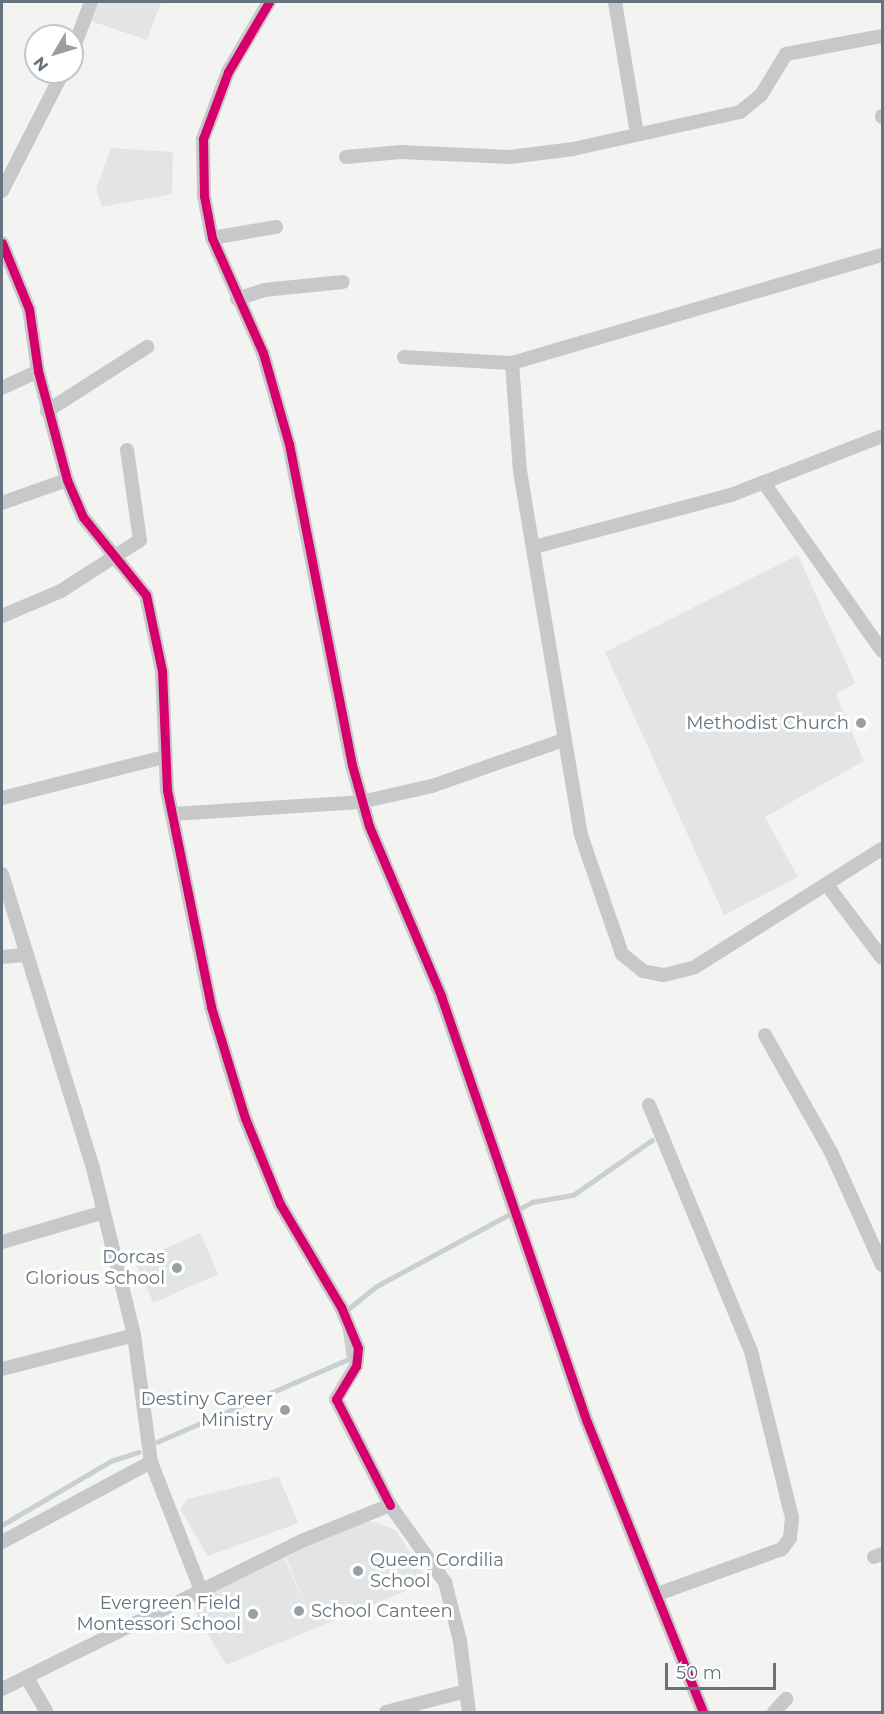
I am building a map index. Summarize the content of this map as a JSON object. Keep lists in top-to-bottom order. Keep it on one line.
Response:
{"places":["Methodist Church","Dorcas Glorious School","Destiny Career Ministry","Queen Cordilia School","School Canteen","Evergreen Field Montessori School"],"scale_bar":"50 m","north":"bottom left"}
